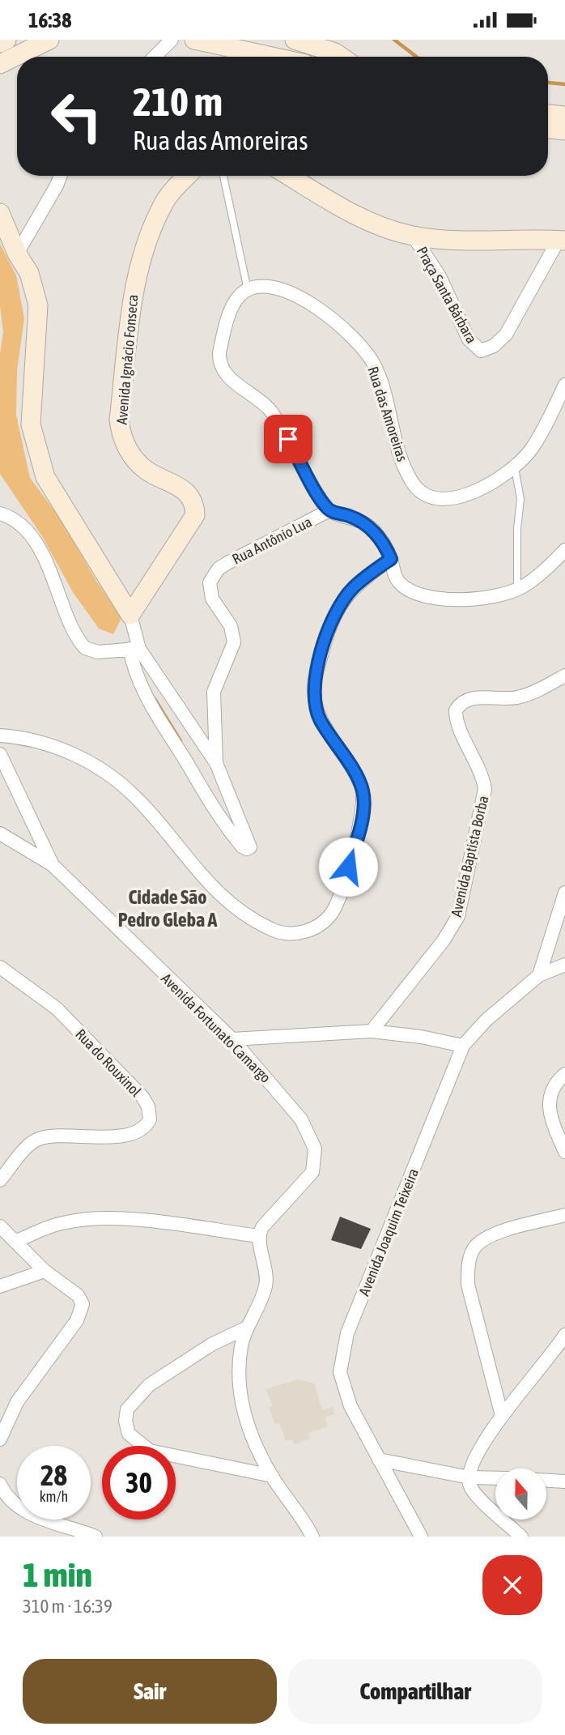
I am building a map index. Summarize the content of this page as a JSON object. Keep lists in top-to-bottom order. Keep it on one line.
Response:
{"streets":{"street":["Praça Santa Bárbara","Avenida Ignácio Fonseca","Rua das Amoreiras","Rua Antônio Lua","Avenida Baptista Borba","Avenida Fortunato Camargo","Rua do Rouxinol","Avenida Joaquim Teixeira"]},"districts":["Cidade São Pedro Gleba A"],"north":"top","page":{"status":"16:38","turn":["210 m","Rua das Amoreiras"],"speed":"28 km/h","limit":"30","heading":["1 min","310 m · 16:39"],"buttons":["Sair","Compartilhar"]}}
